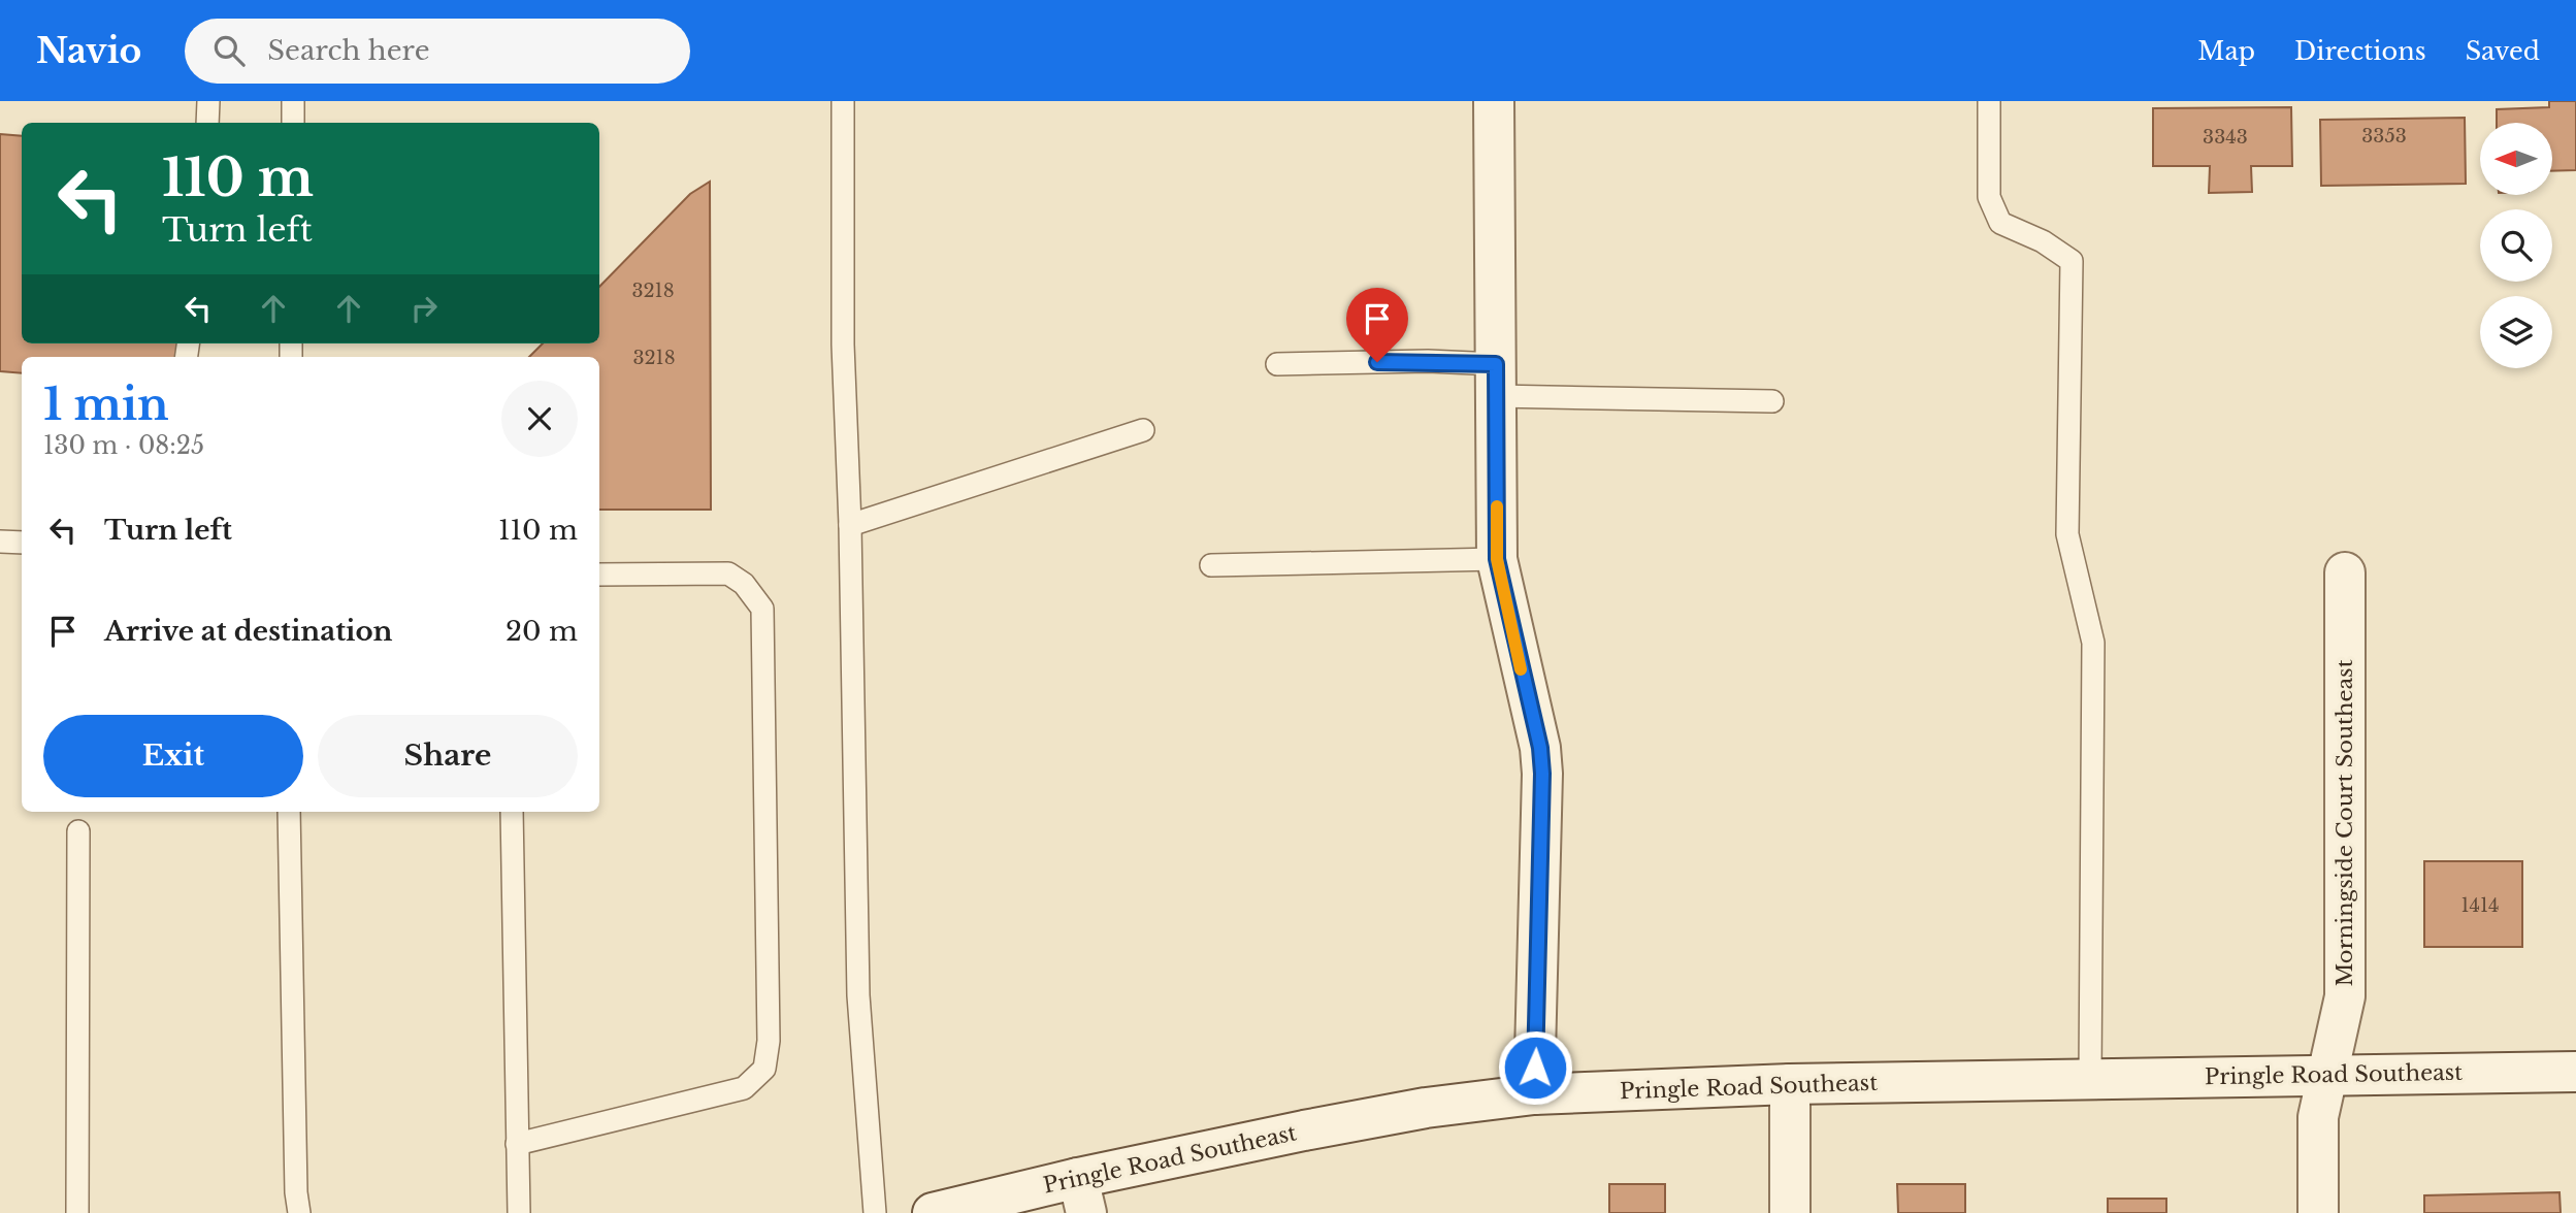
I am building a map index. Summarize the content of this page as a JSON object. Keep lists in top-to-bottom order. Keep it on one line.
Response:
{"streets":{"street":["Morningside Court Southeast","Pringle Road Southeast"]},"crossings":[["Morningside Court Southeast","Pringle Road Southeast"]],"house_numbers":["3353","3343","3218","3218","1414"],"north":"left","page":{"header":"Navio","search":"Search here","nav":["Map","Directions","Saved"],"turn":["110 m","Turn left"],"heading":["1 min","130 m · 08:25"],"list":[{"name":"Turn left","value":"110 m"},{"name":"Arrive at destination","value":"20 m"}],"buttons":["Exit","Share"]}}
